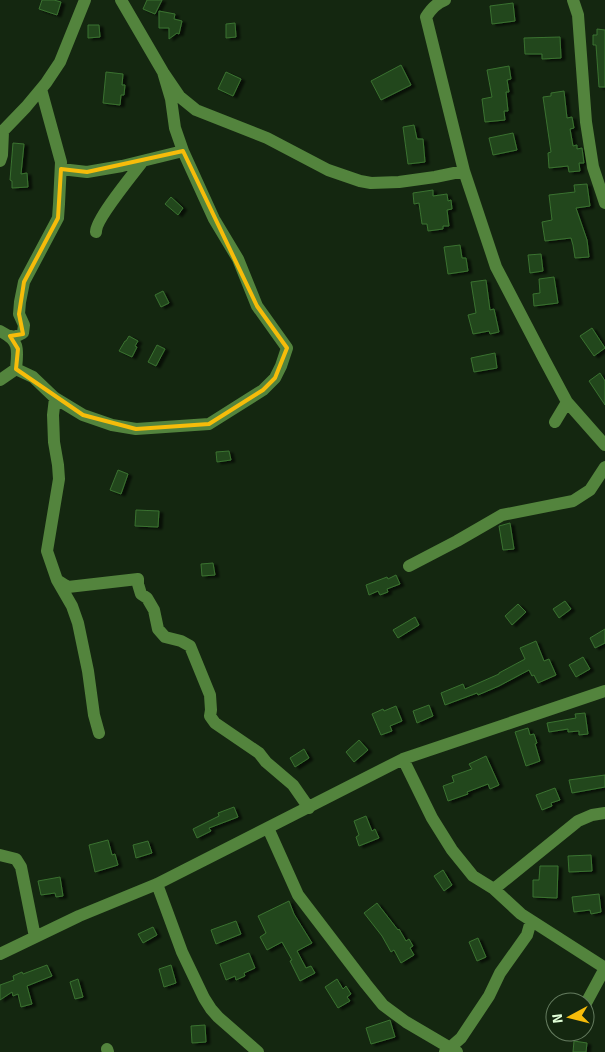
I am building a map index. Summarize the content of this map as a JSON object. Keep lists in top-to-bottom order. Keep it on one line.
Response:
{"north":"left"}
